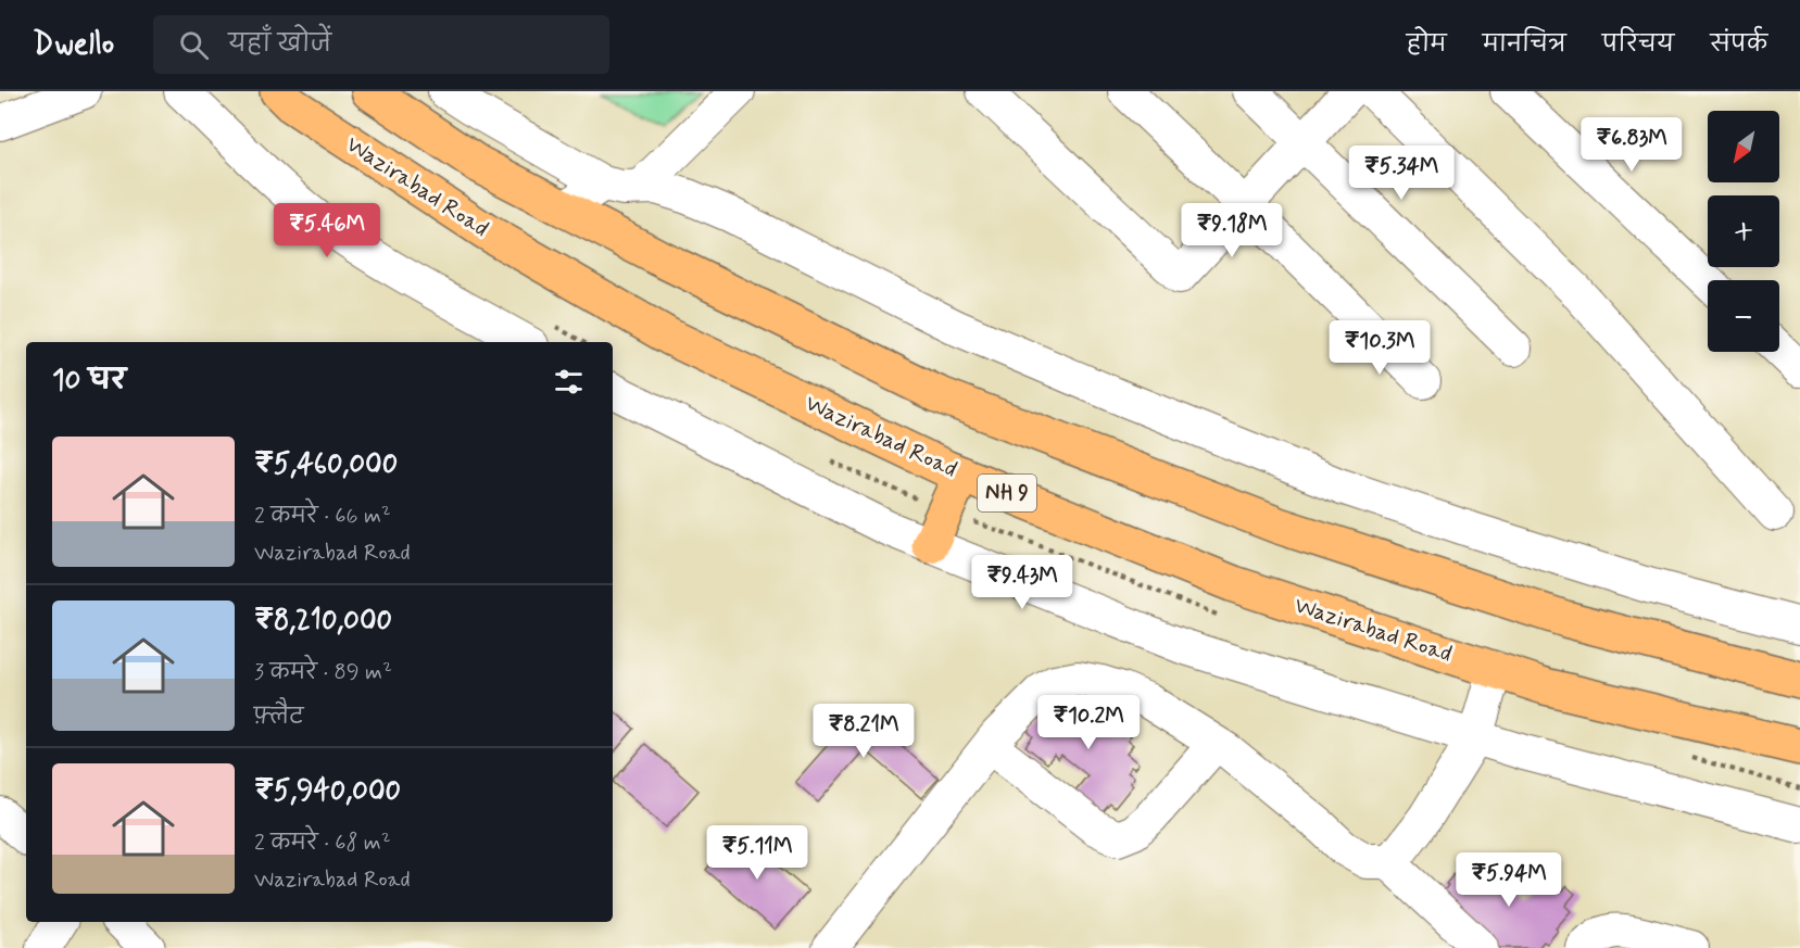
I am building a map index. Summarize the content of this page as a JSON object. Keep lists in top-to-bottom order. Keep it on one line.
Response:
{"streets":{"highway":["Wazirabad Road","NH 9"]},"north":"bottom left","page":{"header":"Dwello","search":"यहाँ खोजें","nav":["होम","मानचित्र","परिचय","संपर्क"],"map_buttons":["+","−"],"price":["₹6.83M","₹5.34M","₹5.46M","₹9.18M","₹10.3M","₹9.43M","₹10.2M","₹8.21M","₹5.11M","₹5.94M"],"heading":"10 घर","list":[{"name":"₹5,460,000","note":"2 कमरे · 66 m² · Wazirabad Road"},{"name":"₹8,210,000","note":"3 कमरे · 89 m² · फ़्लैट"},{"name":"₹5,940,000","note":"2 कमरे · 68 m² · Wazirabad Road"}]}}
